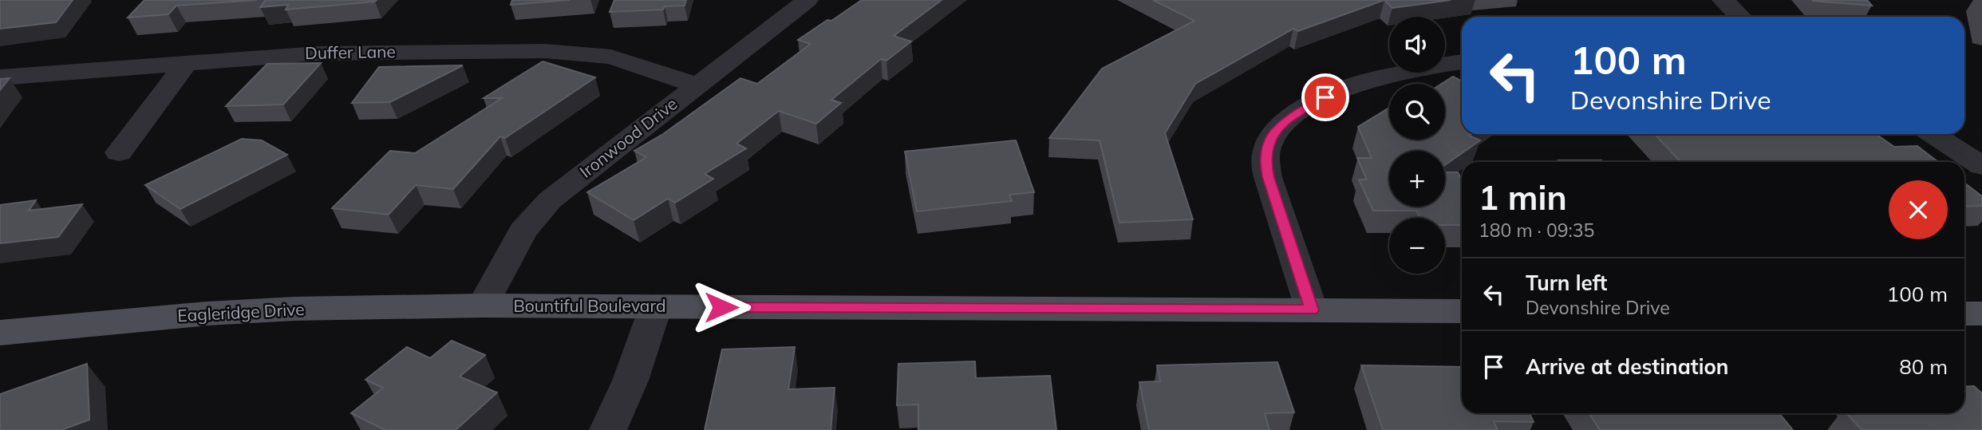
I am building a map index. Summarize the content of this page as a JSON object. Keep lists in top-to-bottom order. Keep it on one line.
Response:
{"streets":{"main road":["Bountiful Boulevard","Eagleridge Drive"],"street":["Duffer Lane","Ironwood Drive"]},"crossings":[["Duffer Lane","Ironwood Drive"],["Ironwood Drive","Bountiful Boulevard"],["Ironwood Drive","Eagleridge Drive"],["Bountiful Boulevard","Eagleridge Drive"]],"page":{"map_buttons":["+","−"],"turn":["100 m","Devonshire Drive"],"heading":["1 min","180 m · 09:35"],"list":[{"name":"Turn left","note":"Devonshire Drive","value":"100 m"},{"name":"Arrive at destination","value":"80 m"}]}}
